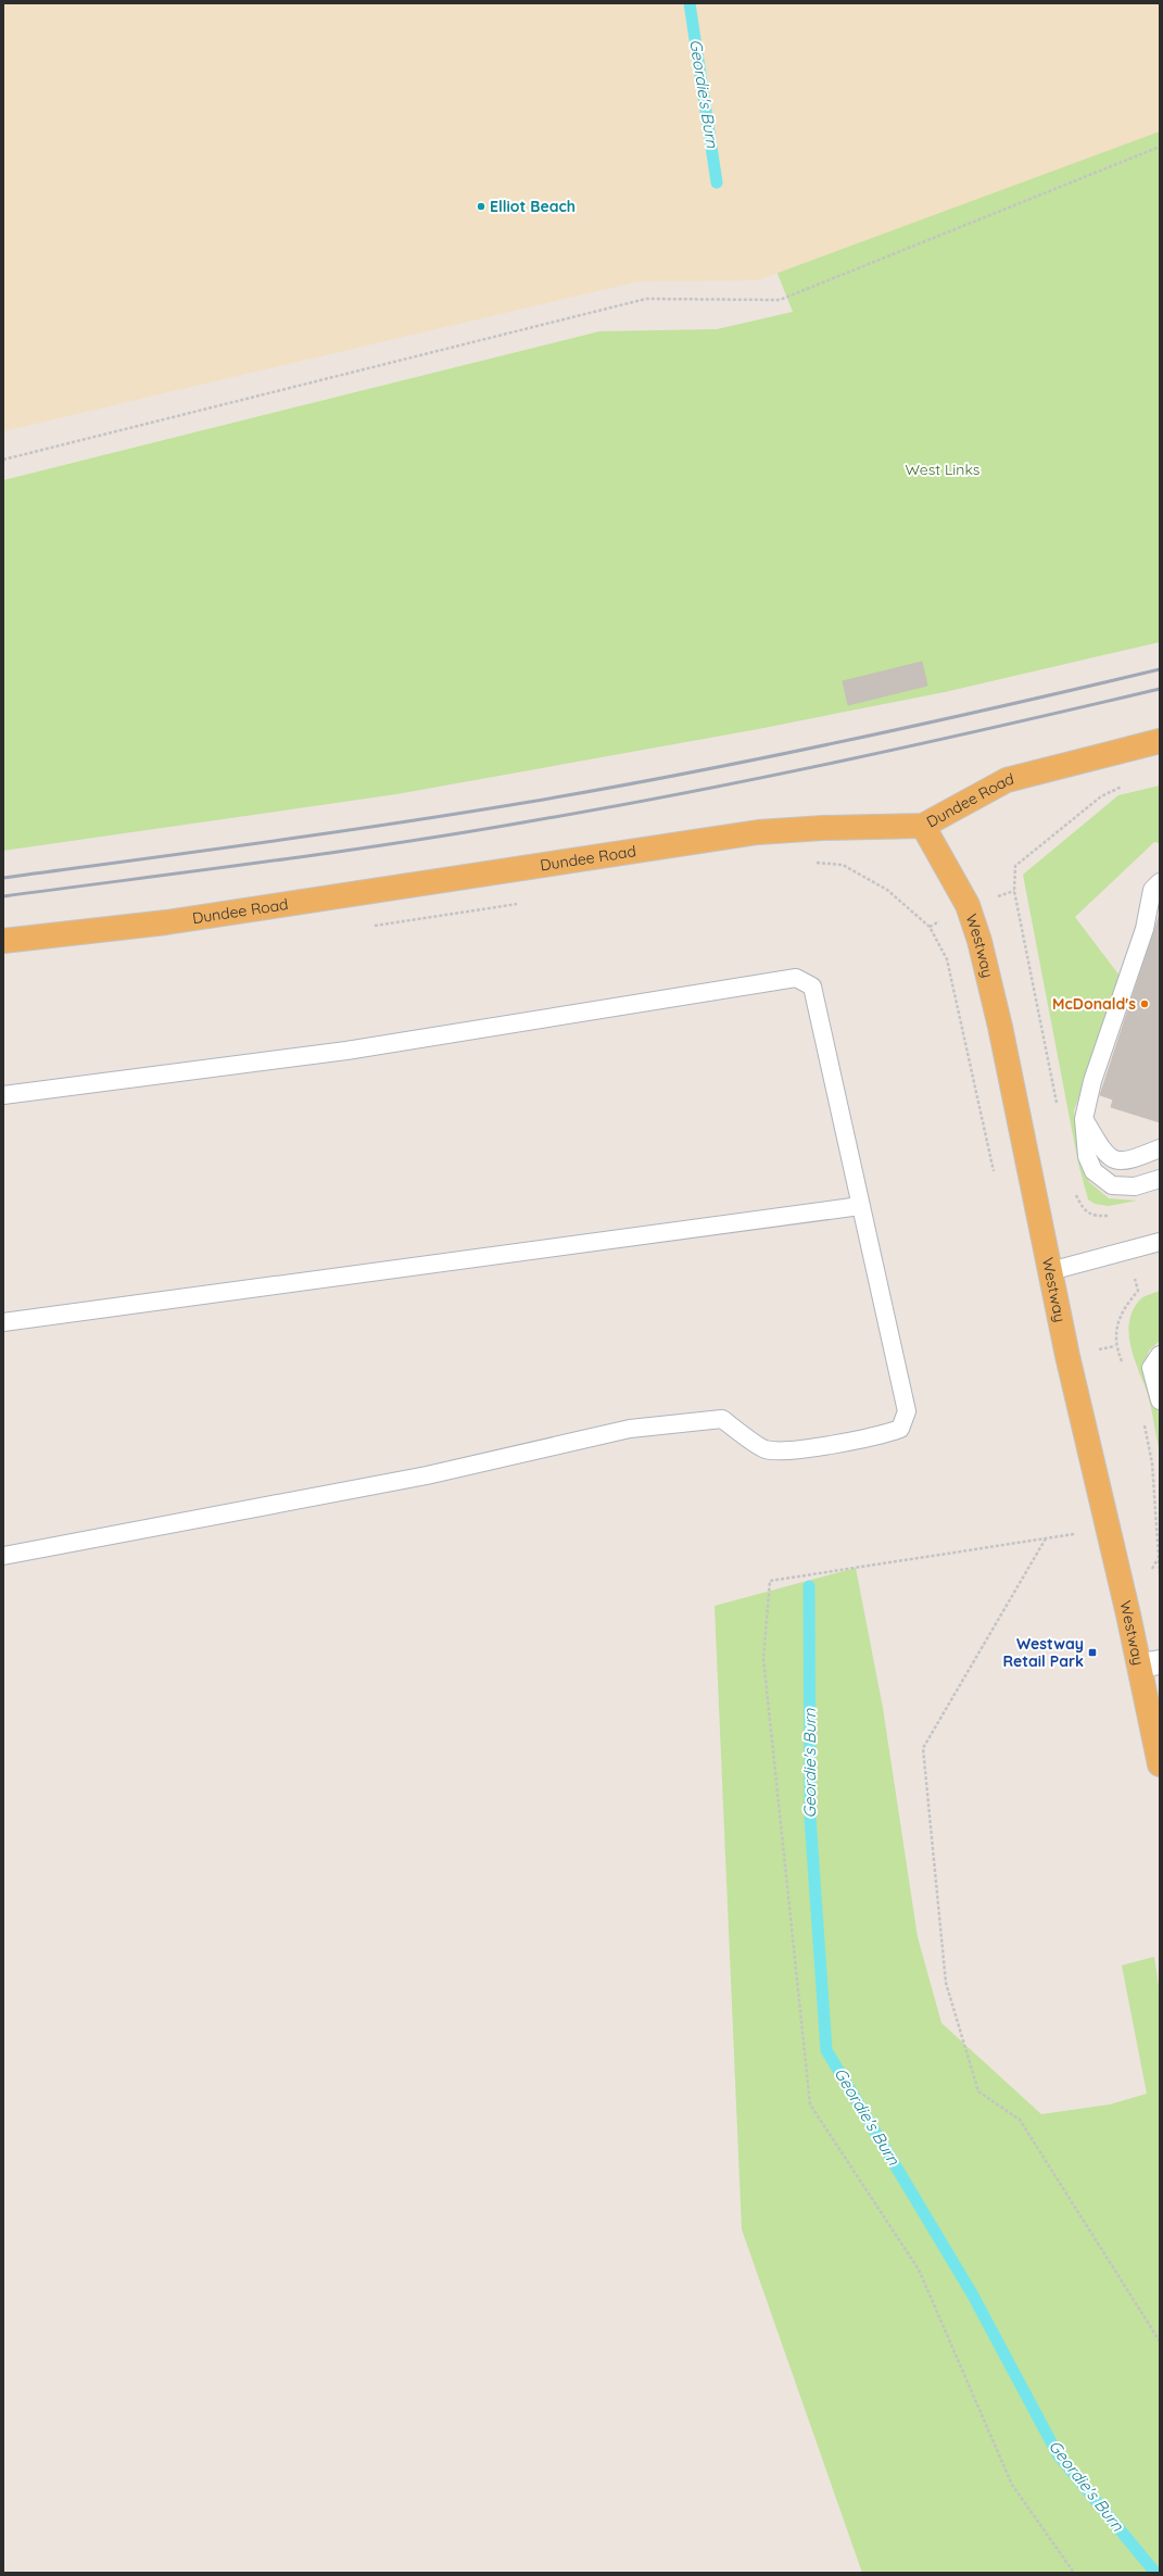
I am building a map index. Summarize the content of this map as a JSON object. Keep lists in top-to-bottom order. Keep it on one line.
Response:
{"streets":{"main road":["Dundee Road","Westway"]},"crossings":[["Dundee Road","Westway"]],"water":["Geordie's Burn"],"parks":["West Links"],"places":{"other":["Elliot Beach","McDonald's"],"transit":["Westway Retail Park"]}}
